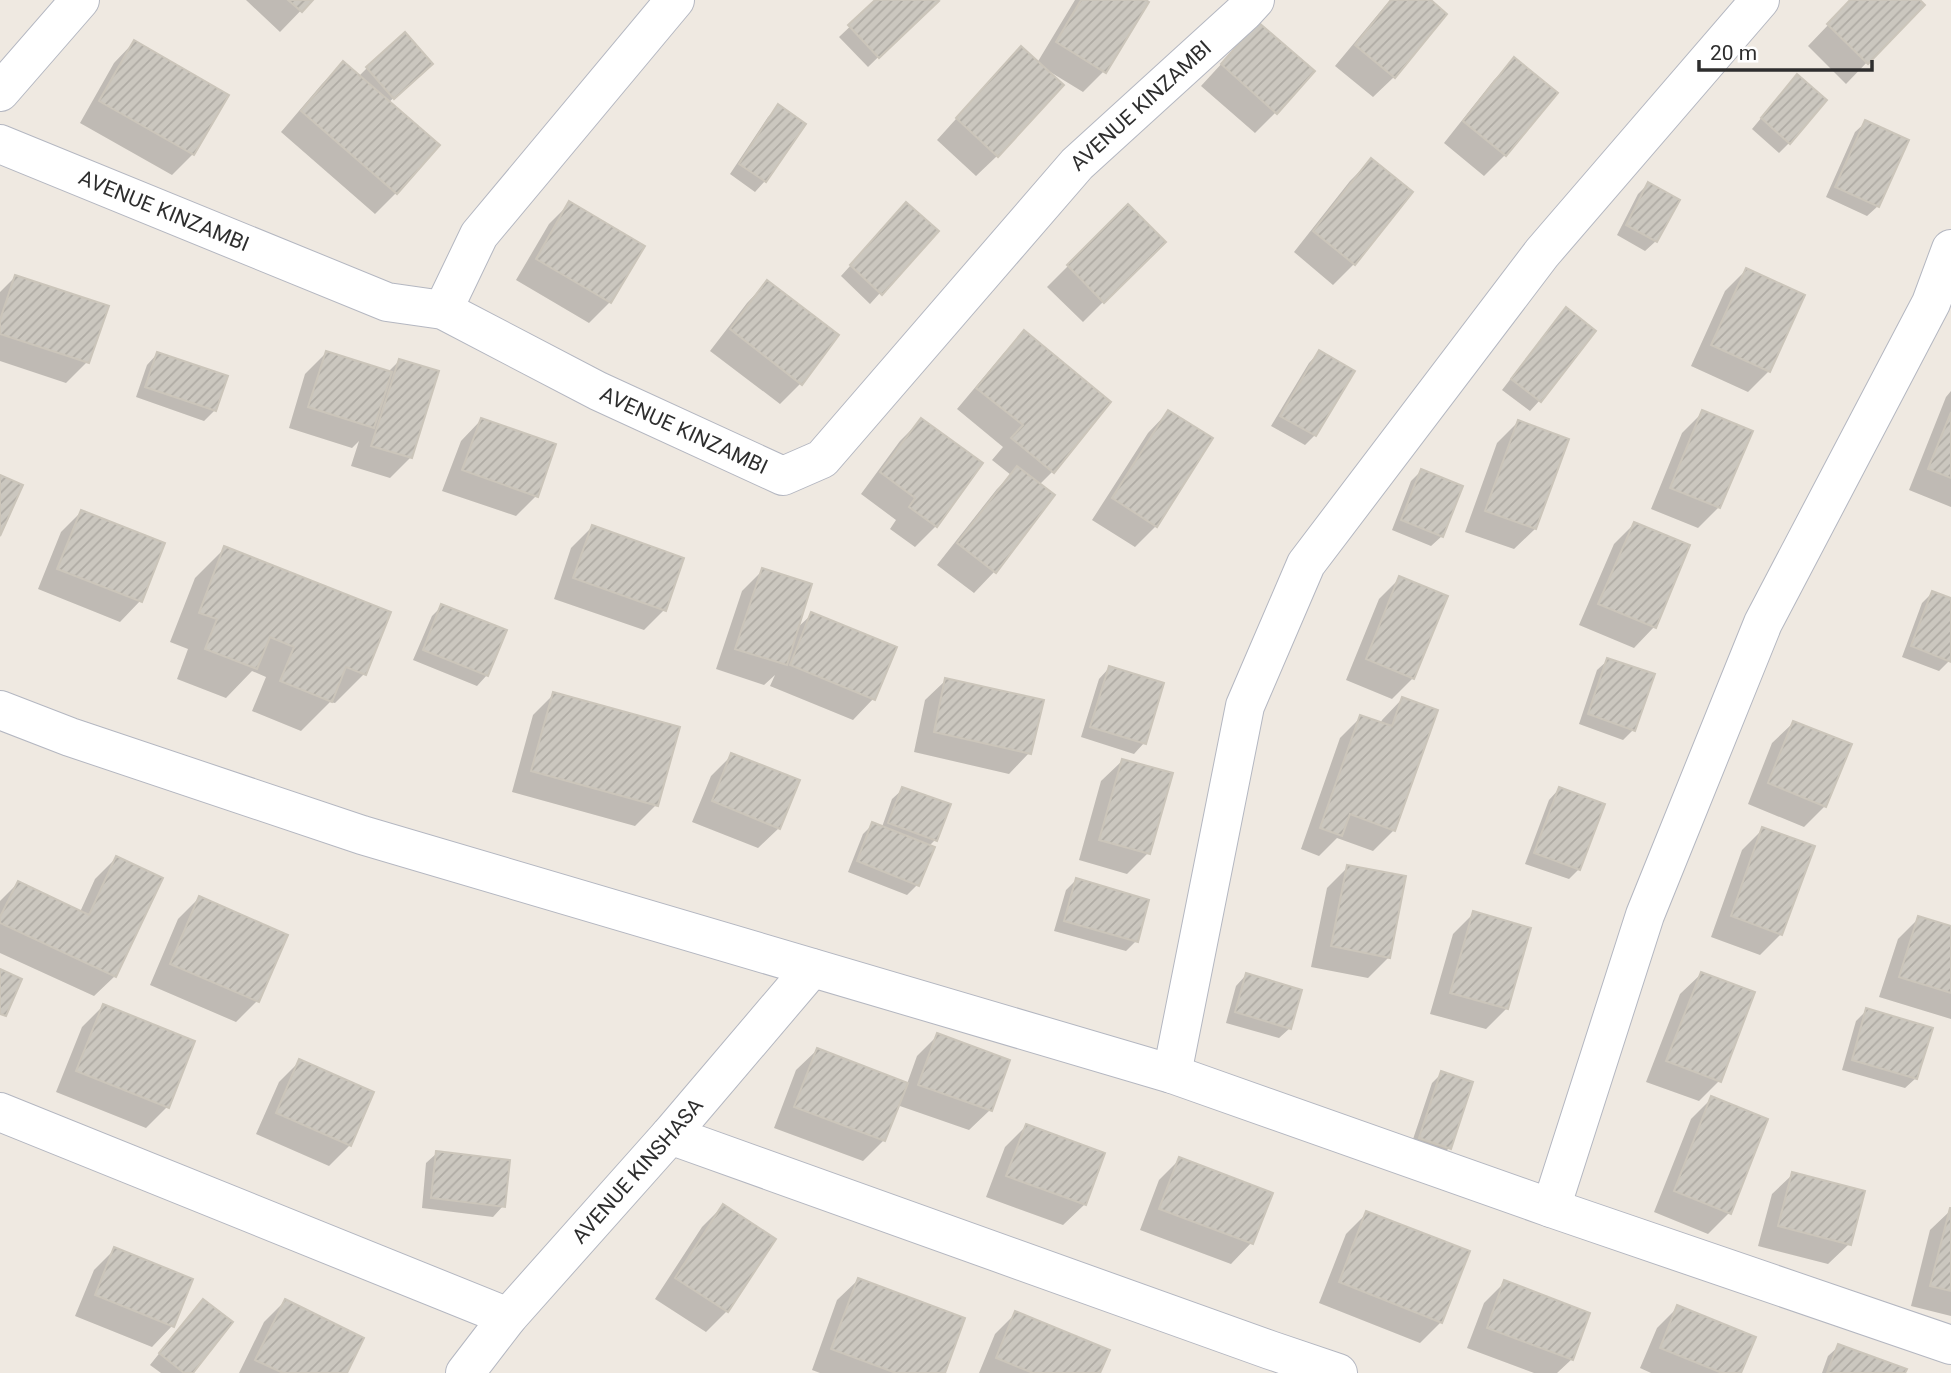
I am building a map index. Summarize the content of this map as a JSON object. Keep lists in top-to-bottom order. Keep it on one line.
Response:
{"streets":{"street":["AVENUE KINZAMBI","AVENUE KINSHASA"]},"scale_bar":"20 m"}
